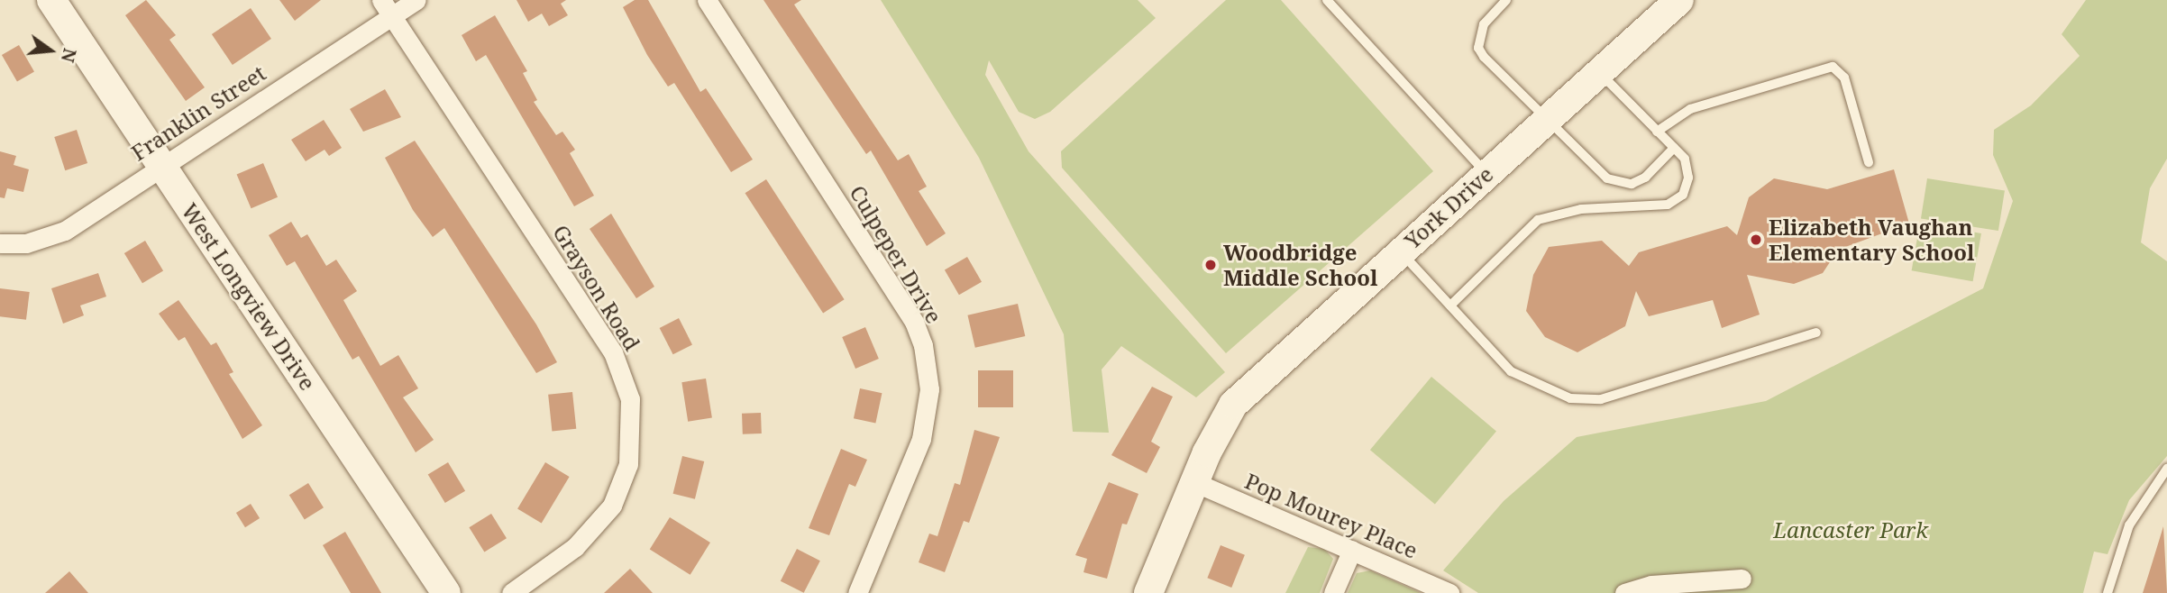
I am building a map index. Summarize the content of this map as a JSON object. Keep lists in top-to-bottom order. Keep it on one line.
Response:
{"streets":{"street":["Franklin Street","York Drive","Culpeper Drive","Grayson Road","West Longview Drive","Pop Mourey Place"]},"crossings":[["Franklin Street","Grayson Road"],["Franklin Street","West Longview Drive"],["York Drive","Pop Mourey Place"]],"parks":["Lancaster Park"],"places":["Elizabeth Vaughan Elementary School","Woodbridge Middle School"],"north":"right"}
